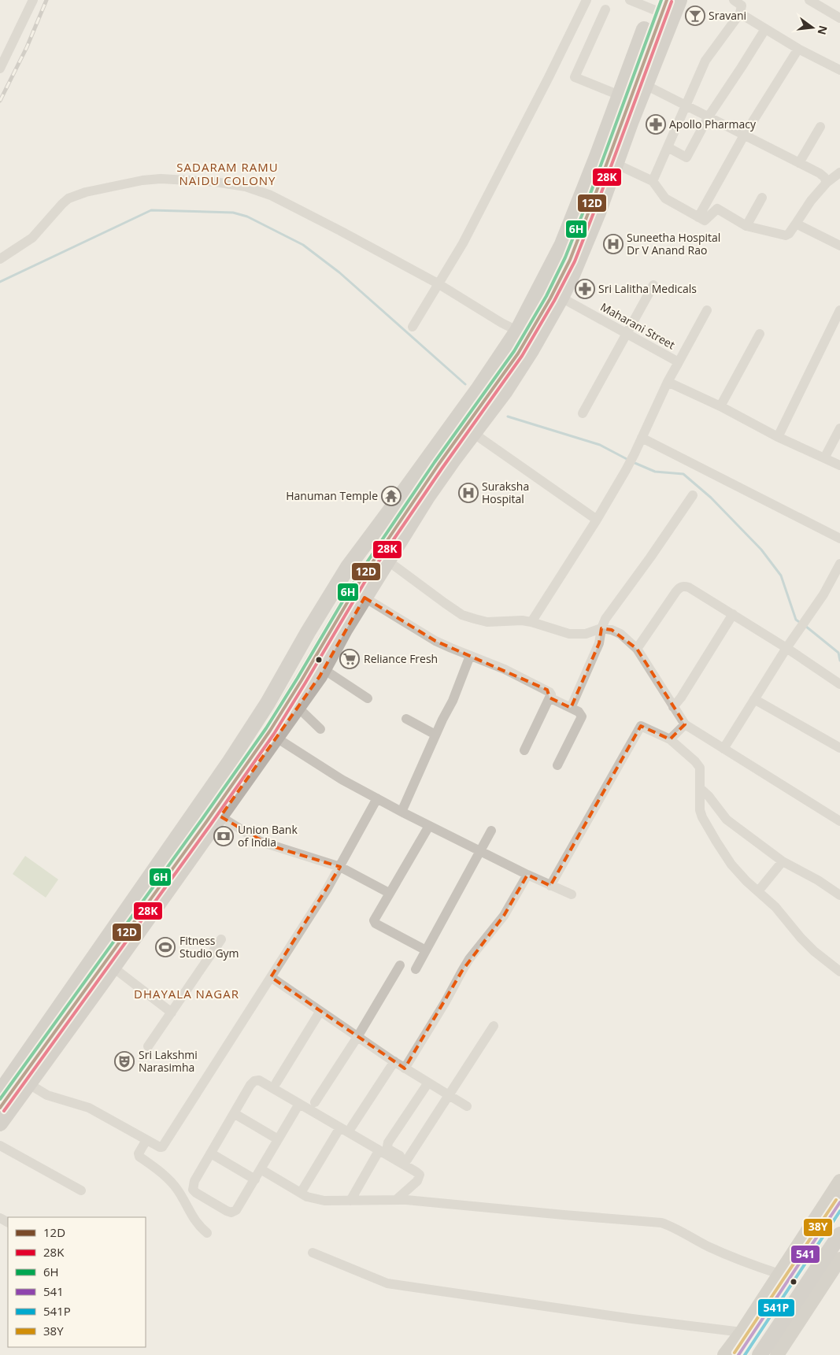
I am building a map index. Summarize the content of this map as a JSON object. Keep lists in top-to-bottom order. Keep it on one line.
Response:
{"streets":{"street":["Maharani Street"]},"districts":["SADARAM RAMU NAIDU COLONY","DHAYALA NAGAR"],"places":{"bar":["Sravani"],"pharmacy":["Apollo Pharmacy","Sri Lalitha Medicals"],"hospital":["Suneetha Hospital Dr V Anand Rao","Suraksha Hospital"],"temple":["Hanuman Temple"],"supermarket":["Reliance Fresh"],"bank":["Union Bank of India"],"sports":["Fitness Studio Gym"],"theatre":["Sri Lakshmi Narasimha"]},"lines":["transit line 12D","transit line 6H","transit line 28K","transit line 38Y","transit line 541","transit line 541P"],"legend":["12D","28K","6H","541","541P","38Y"],"north":"right"}
